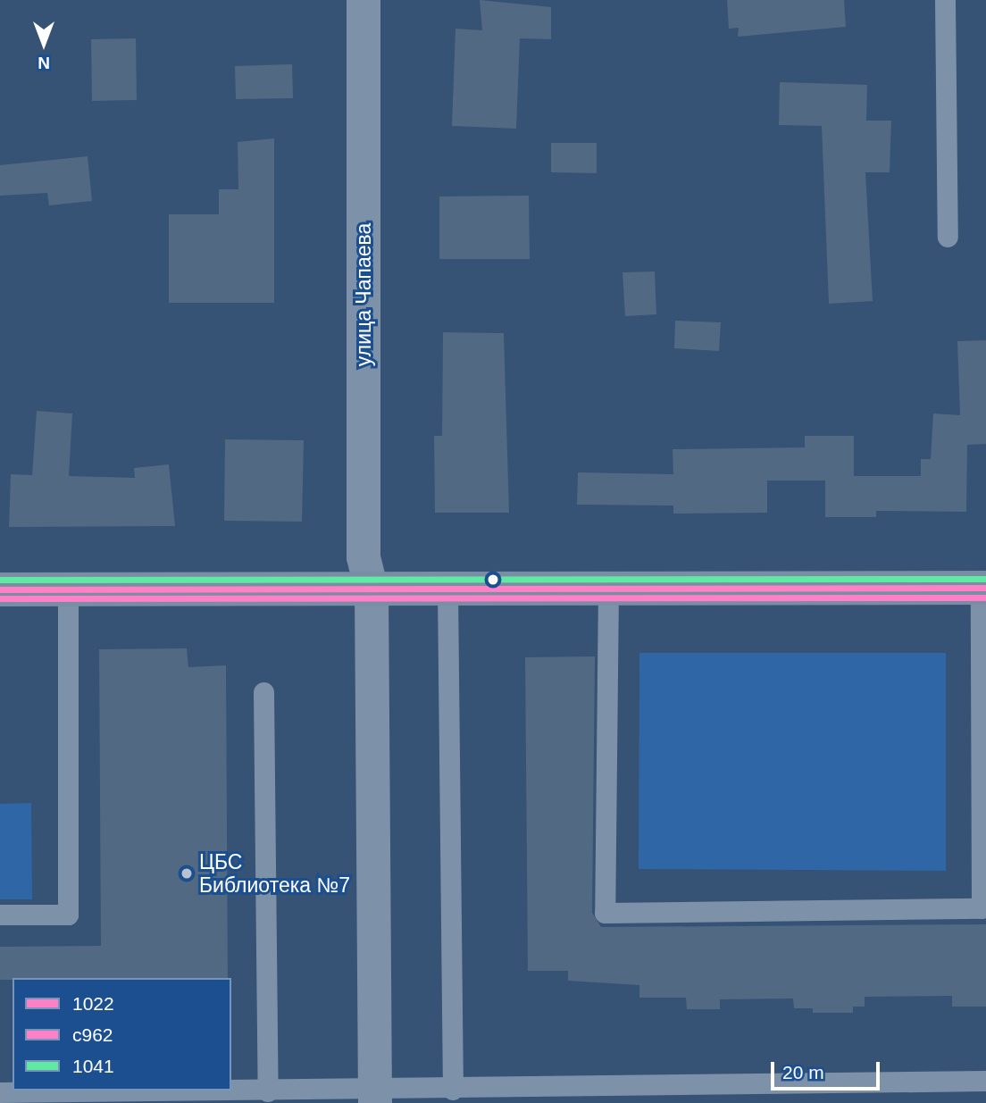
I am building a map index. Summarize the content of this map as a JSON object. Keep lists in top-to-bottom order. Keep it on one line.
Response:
{"streets":{"street":["улица Чапаева"]},"places":["ЦБС Библиотека №7"],"lines":["transit line 1041","transit line 1022","transit line с962"],"legend":["1022","с962","1041"],"scale_bar":"20 m","north":"bottom"}
